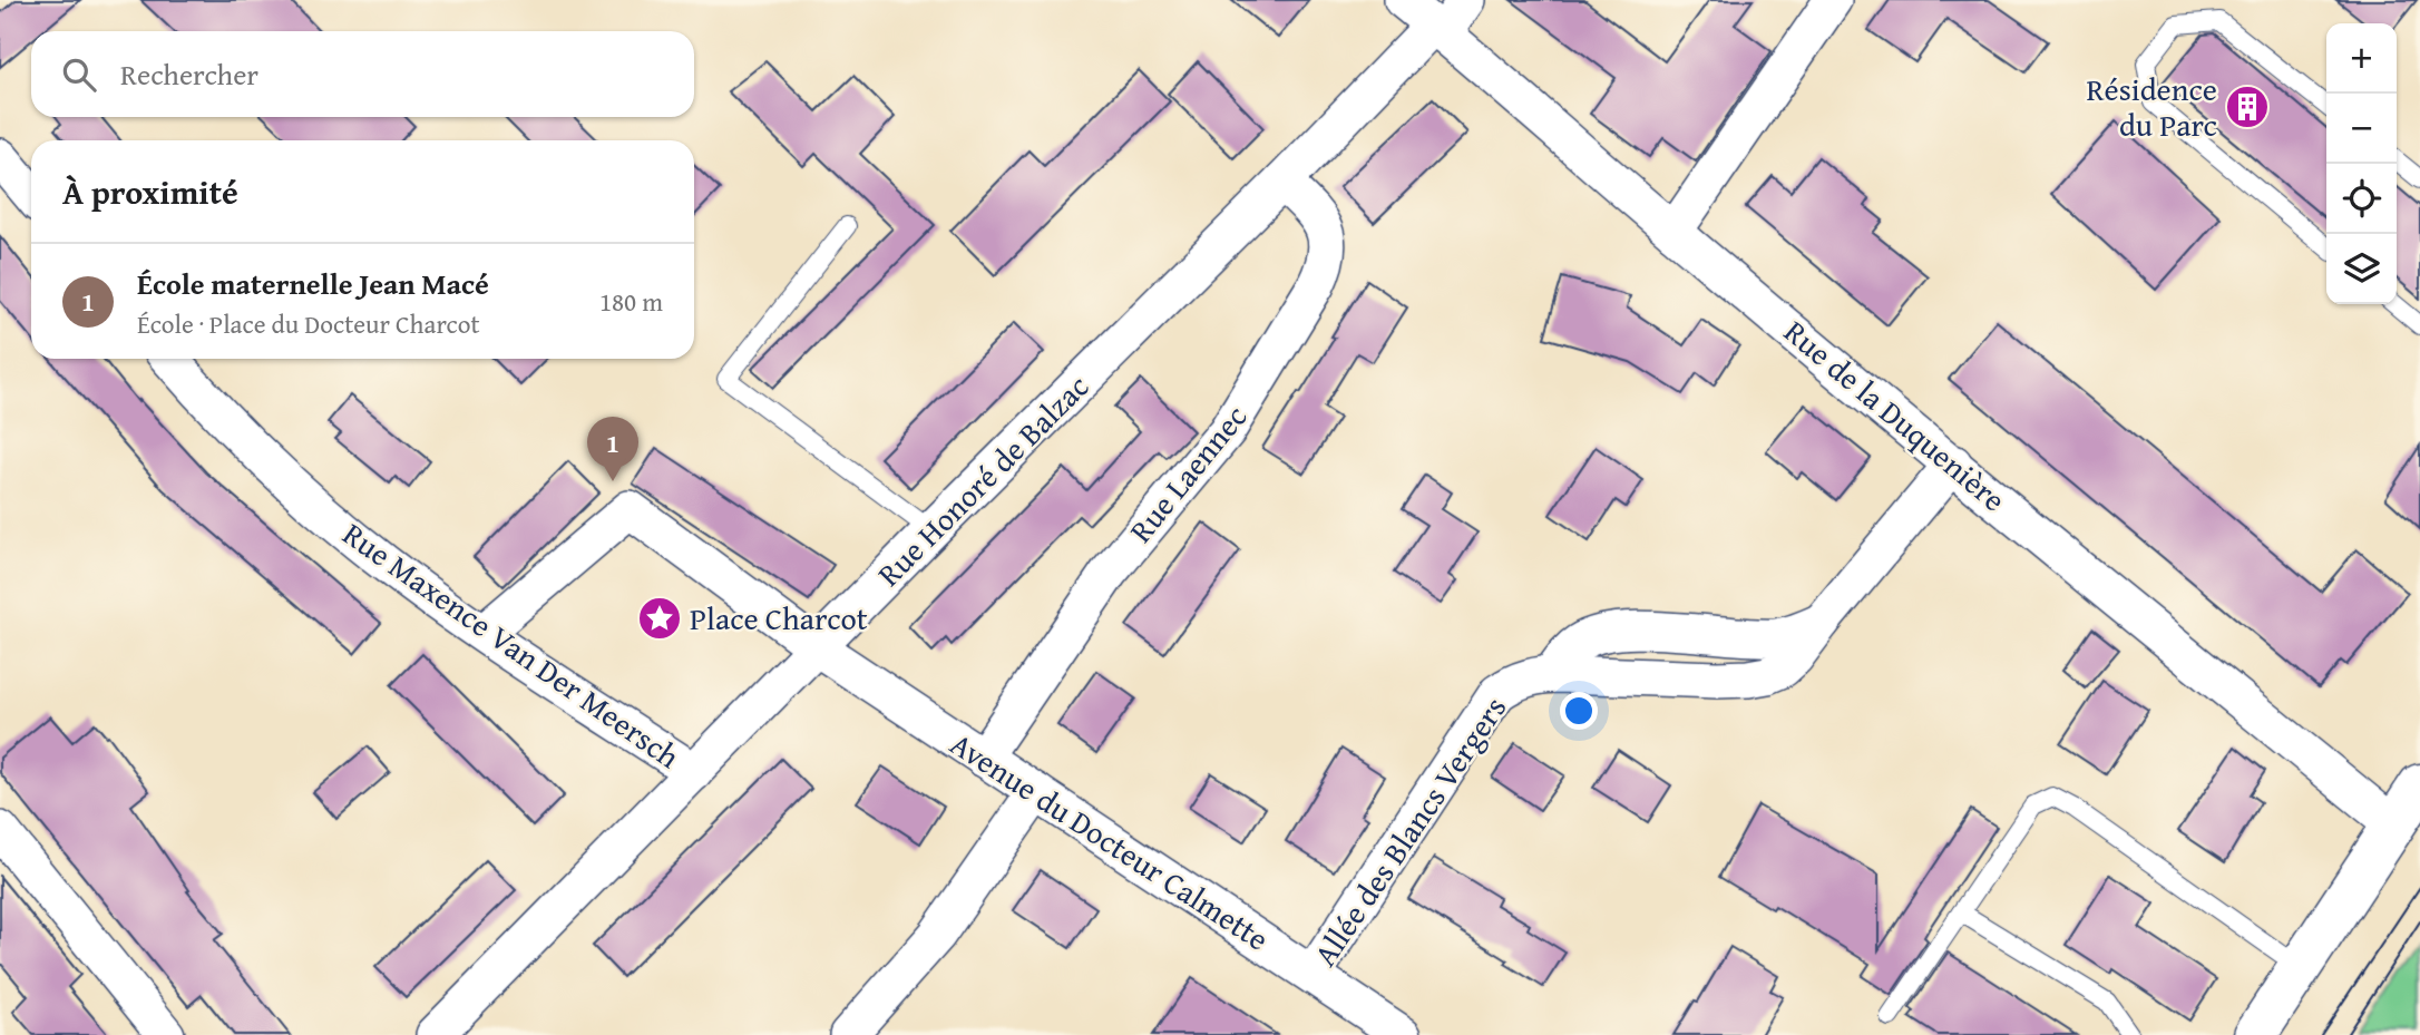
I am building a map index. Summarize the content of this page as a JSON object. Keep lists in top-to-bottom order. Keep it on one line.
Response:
{"streets":{"street":["Rue de la Duquenière","Rue Laennec","Rue Honoré de Balzac","Rue Maxence Van Der Meersch","Allée des Blancs Vergers","Avenue du Docteur Calmette"]},"crossings":[["Rue de la Duquenière","Rue Honoré de Balzac"],["Rue de la Duquenière","Allée des Blancs Vergers"],["Rue Laennec","Rue Honoré de Balzac"],["Rue Laennec","Avenue du Docteur Calmette"],["Rue Honoré de Balzac","Rue Maxence Van Der Meersch"],["Rue Honoré de Balzac","Avenue du Docteur Calmette"],["Rue Maxence Van Der Meersch","Avenue du Docteur Calmette"],["Allée des Blancs Vergers","Avenue du Docteur Calmette"]],"places":{"building":["Résidence du Parc"],"place":["Place Charcot"]},"page":{"map_buttons":["+","−"],"search":"Rechercher","heading":"À proximité","list":[{"mark":"1","name":"École maternelle Jean Macé","note":"École · Place du Docteur Charcot","value":"180 m"}],"pins":"1"}}
